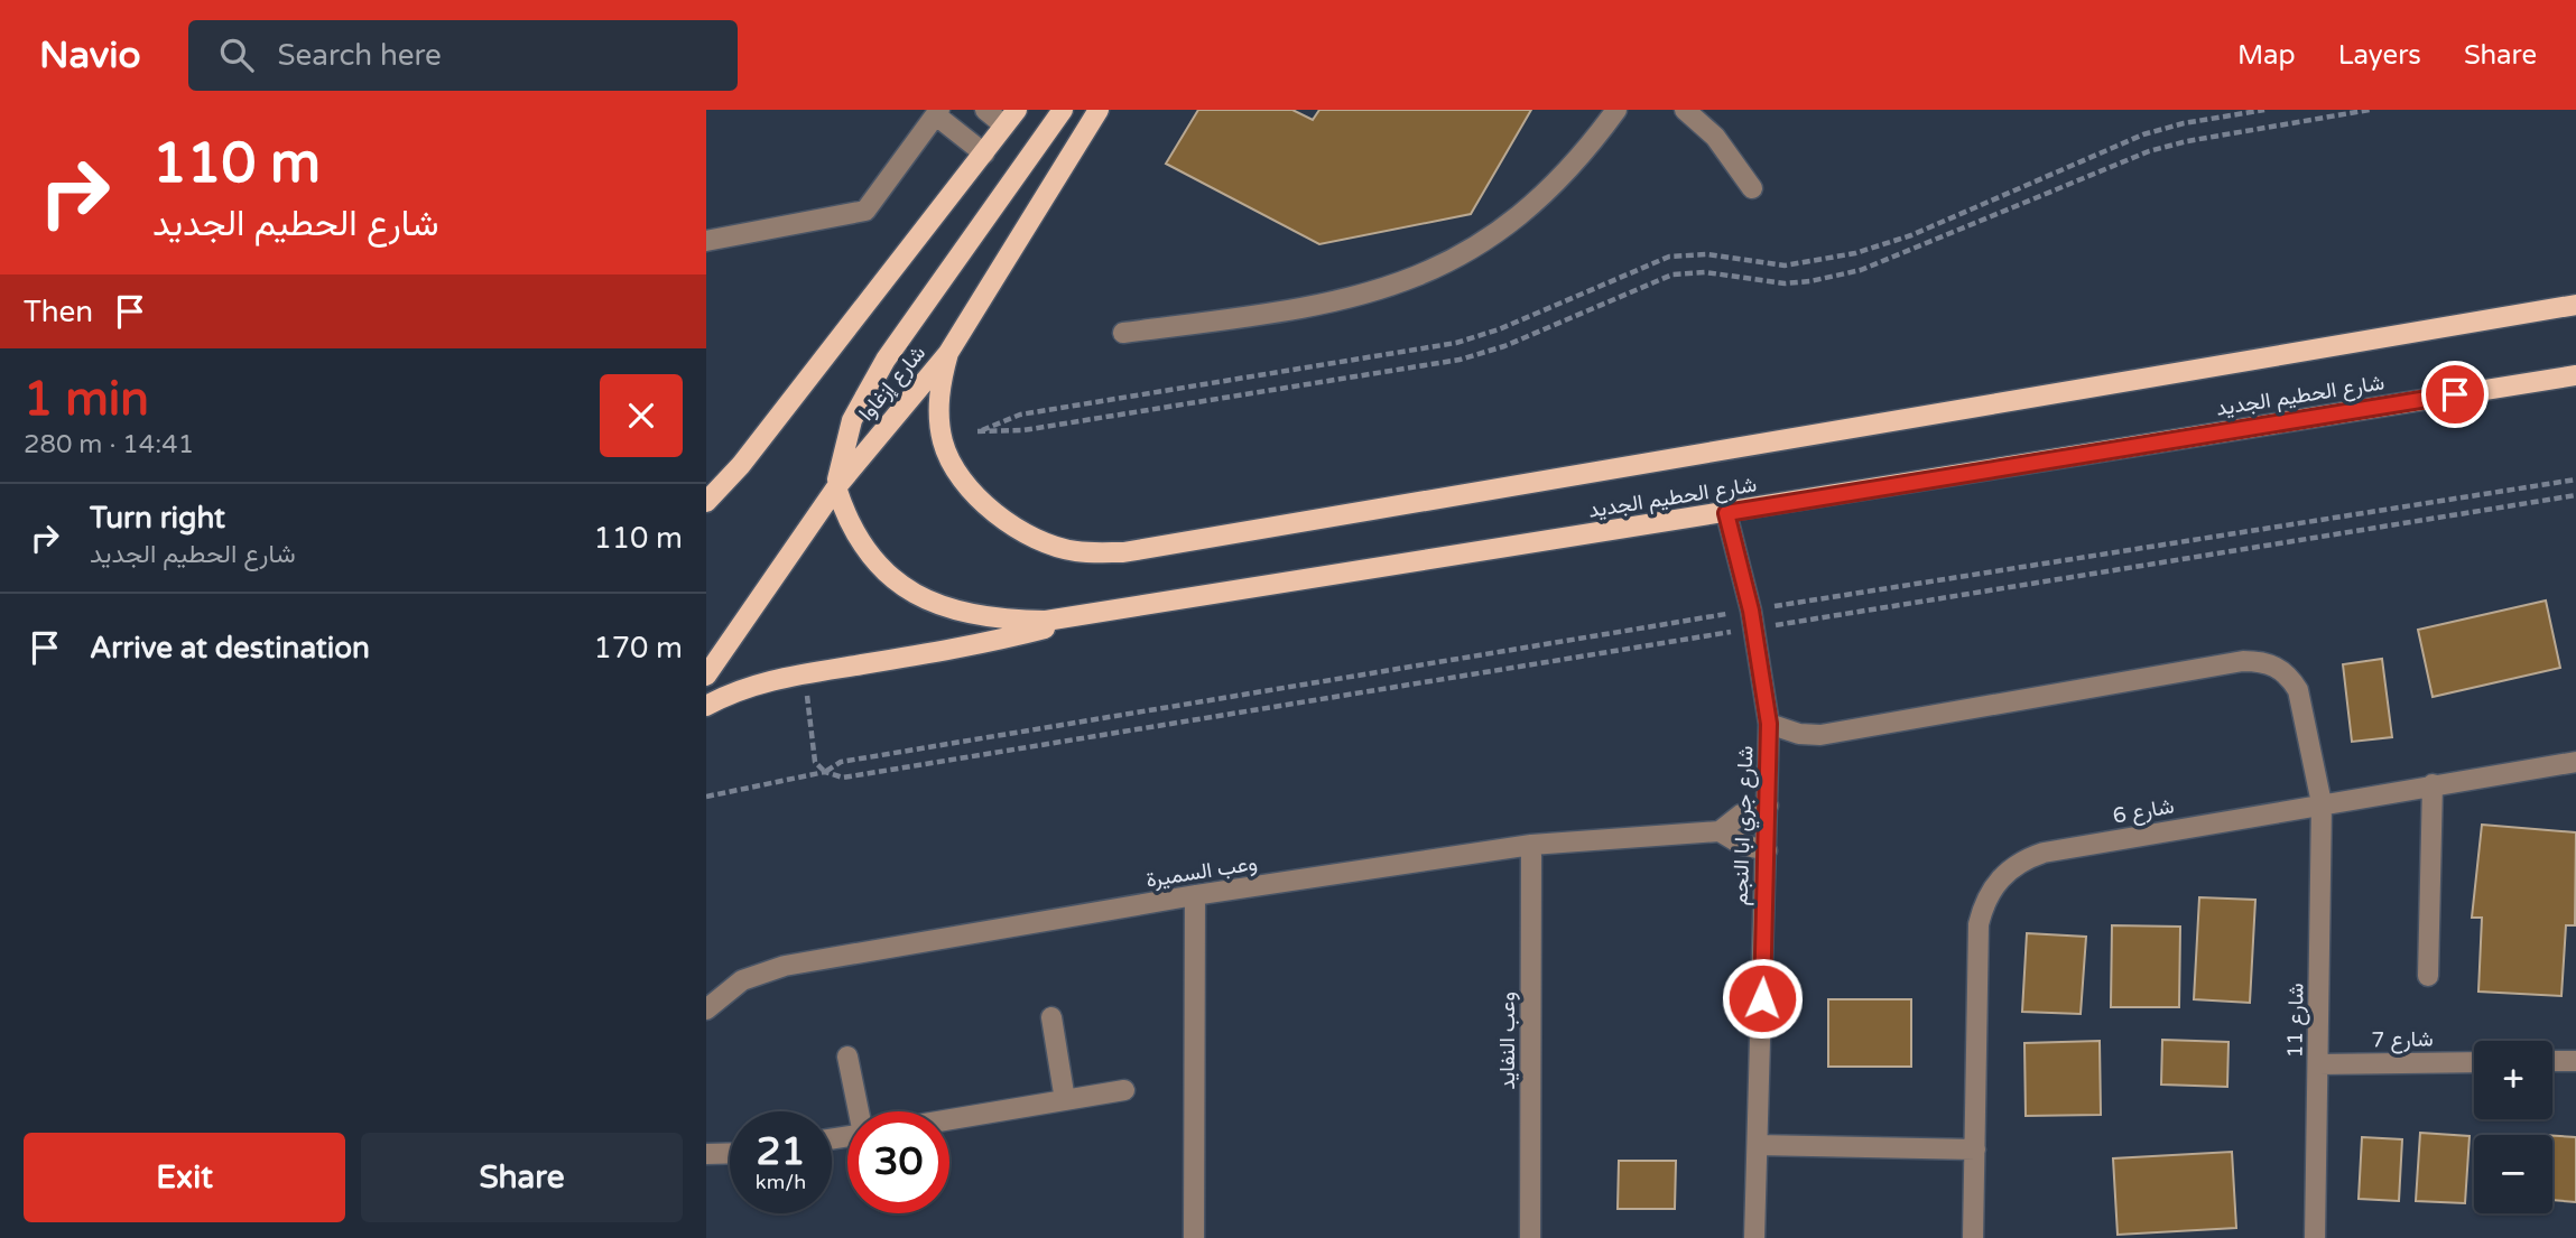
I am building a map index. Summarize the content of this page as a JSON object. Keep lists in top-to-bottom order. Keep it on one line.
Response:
{"streets":{"main road":["شارع إزغاوا","شارع الحطيم الجديد"],"street":["شارع 6","شارع جري ابا النجم","وعب السميرة","شارع 11","شارع 7","وعب النفايد"]},"crossings":[["شارع إزغاوا","شارع الحطيم الجديد"],["شارع الحطيم الجديد","شارع جري ابا النجم"],["شارع 6","شارع 11"],["شارع جري ابا النجم","وعب السميرة"],["شارع جري ابا النجم","شارع 11"],["وعب السميرة","وعب النفايد"],["شارع 11","شارع 7"]],"page":{"header":"Navio","search":"Search here","nav":["Map","Layers","Share"],"turn":["110 m","شارع الحطيم الجديد"],"then":"Then","heading":["1 min","280 m · 14:41"],"list":[{"name":"Turn right","note":"شارع الحطيم الجديد","value":"110 m"},{"name":"Arrive at destination","value":"170 m"}],"map_buttons":["+","−"],"speed":"21 km/h","limit":"30","buttons":["Exit","Share"]}}
